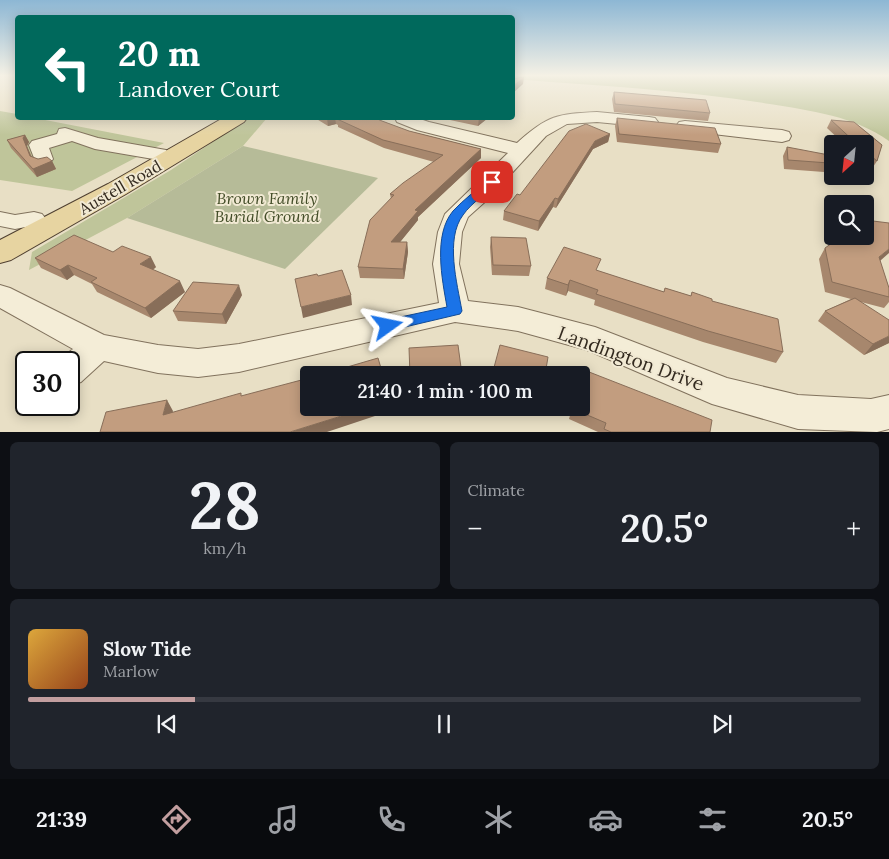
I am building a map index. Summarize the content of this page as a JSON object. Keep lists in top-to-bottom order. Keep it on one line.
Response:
{"streets":{"main road":["Austell Road"],"street":["Landington Drive"]},"parks":["Brown Family Burial Ground"],"north":"bottom left","page":{"turn":["20 m","Landover Court"],"limit":"30","trip":"21:40 · 1 min · 100 m","tile":[["28","km/h"],"Climate"],"heat":["−","20.5°","+"],"song":["Slow Tide","Marlow"],"tabs":["21:39","20.5°"]}}
